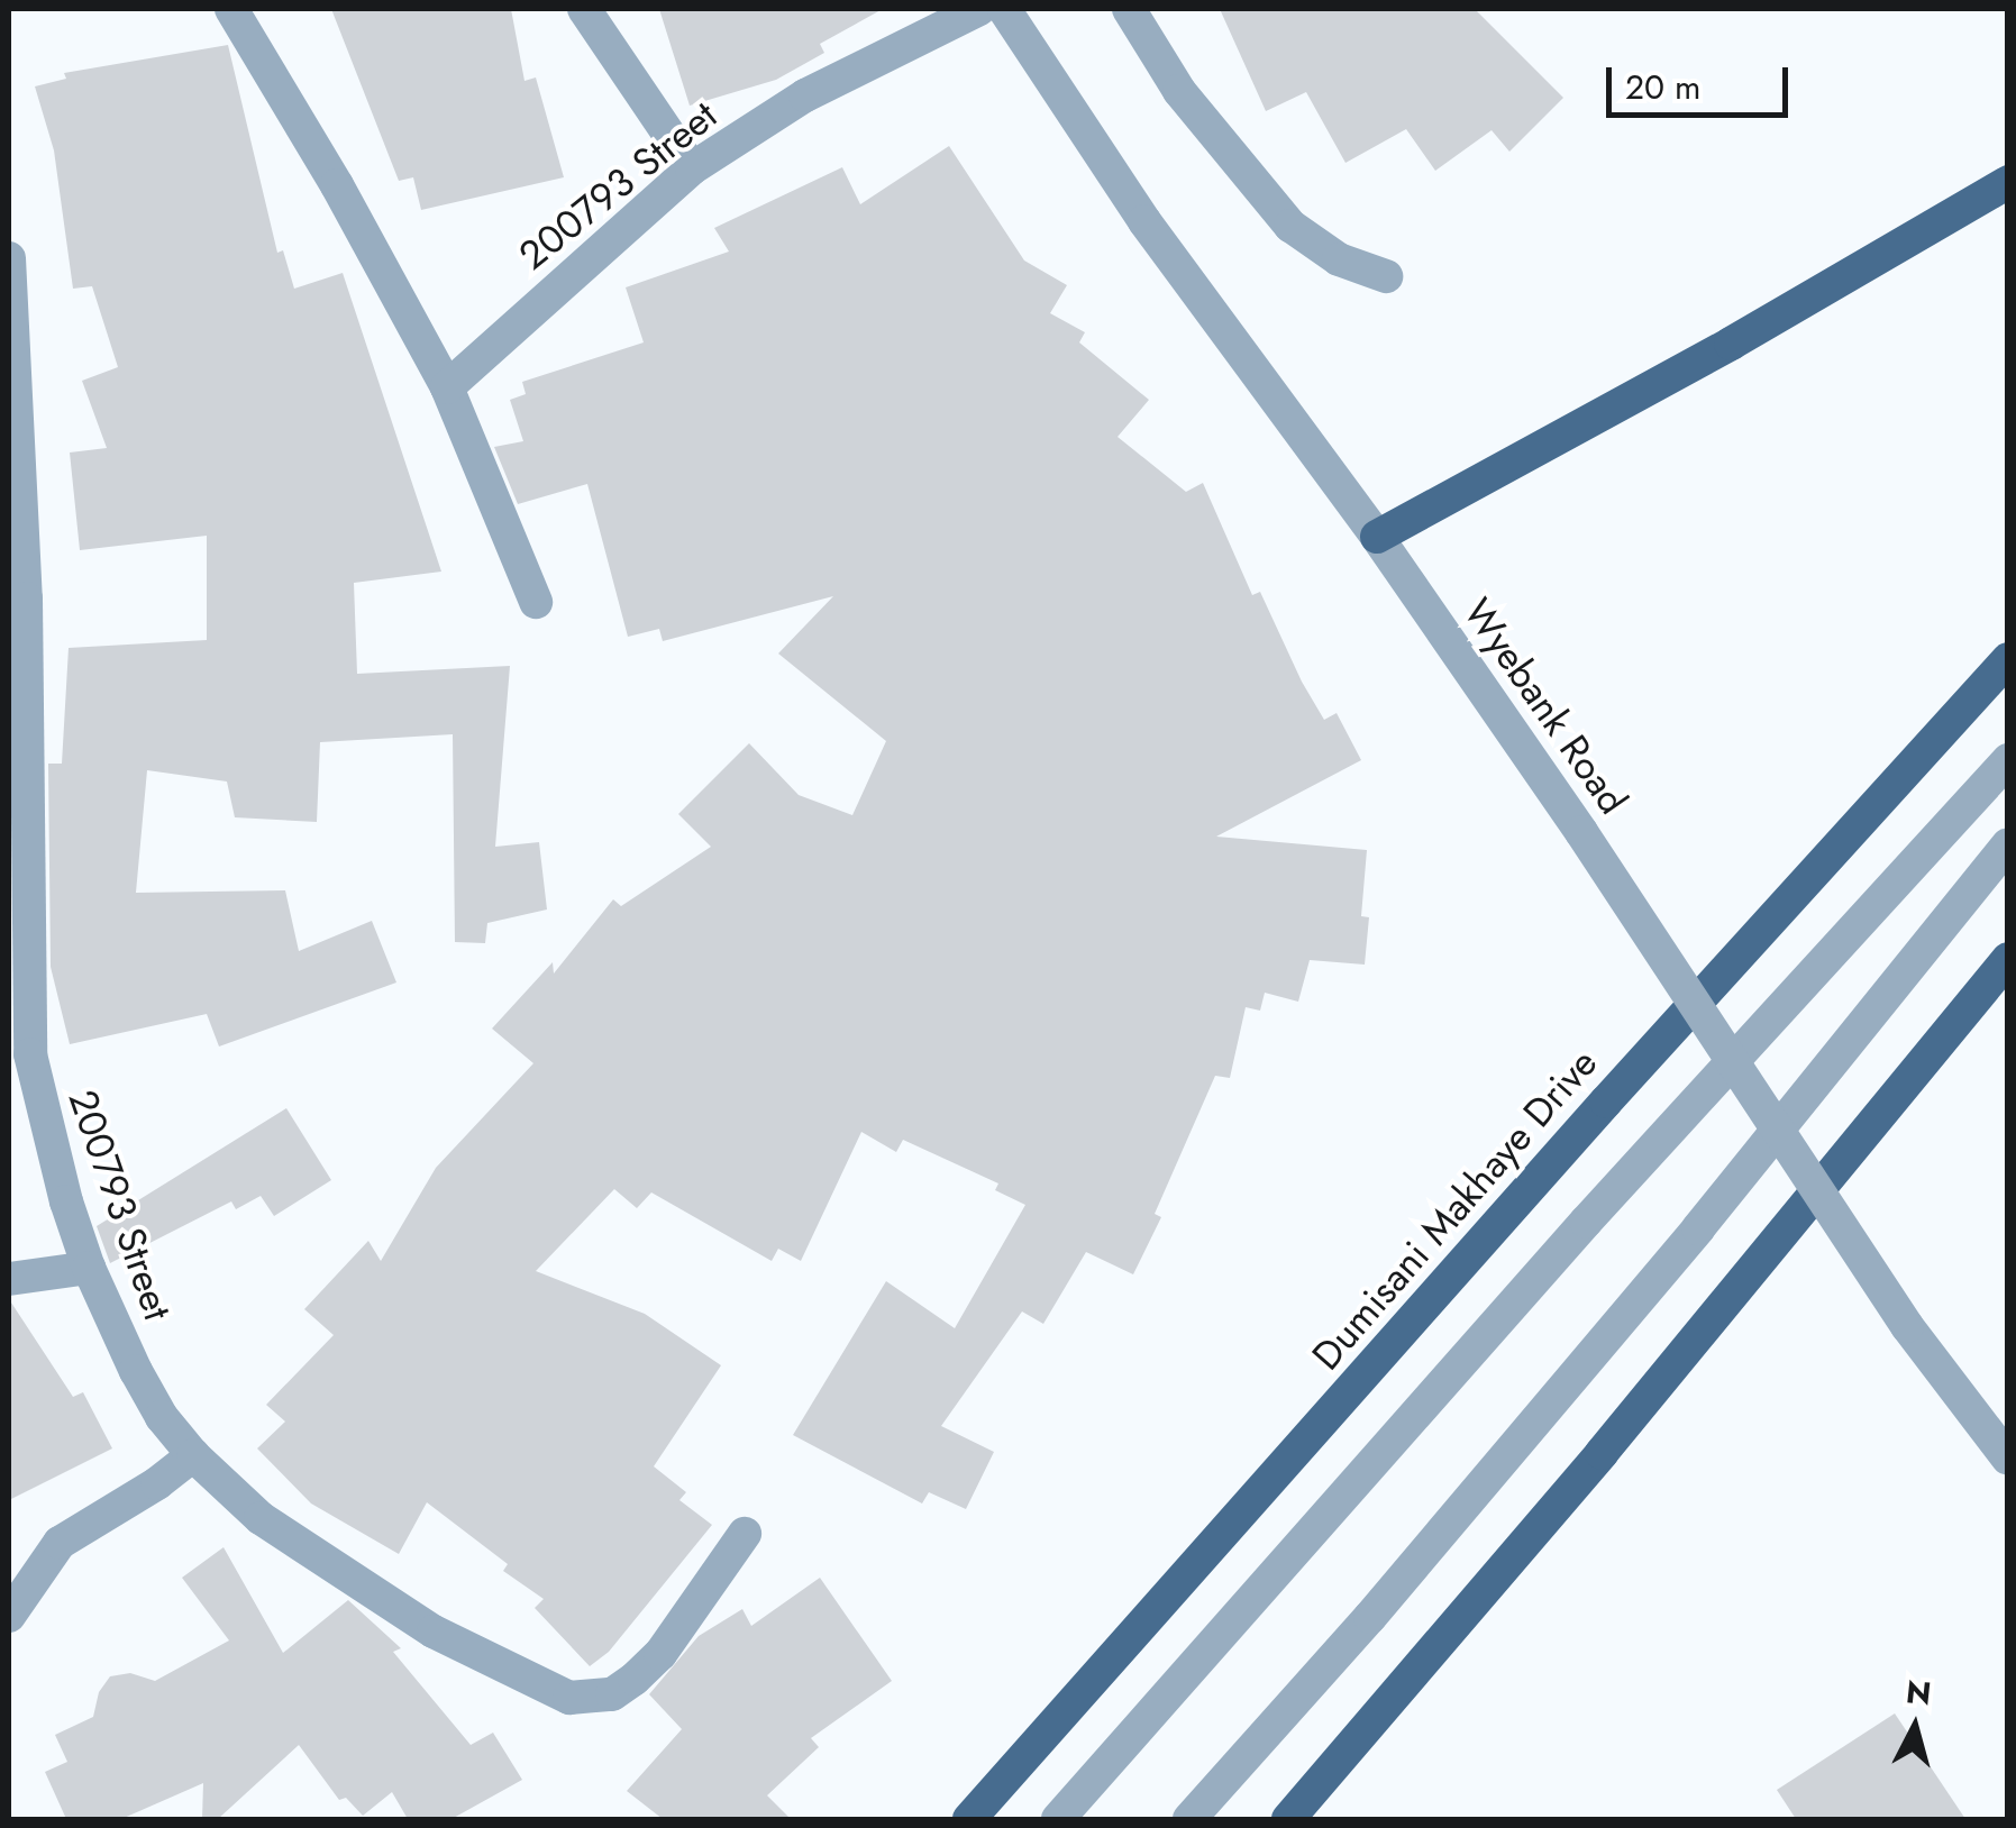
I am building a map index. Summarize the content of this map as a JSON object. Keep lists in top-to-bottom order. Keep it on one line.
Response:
{"streets":{"main road":["Dumisani Makhaye Drive"],"street":["200793 Street","Wyebank Road"]},"scale_bar":"20 m","north":"top"}
